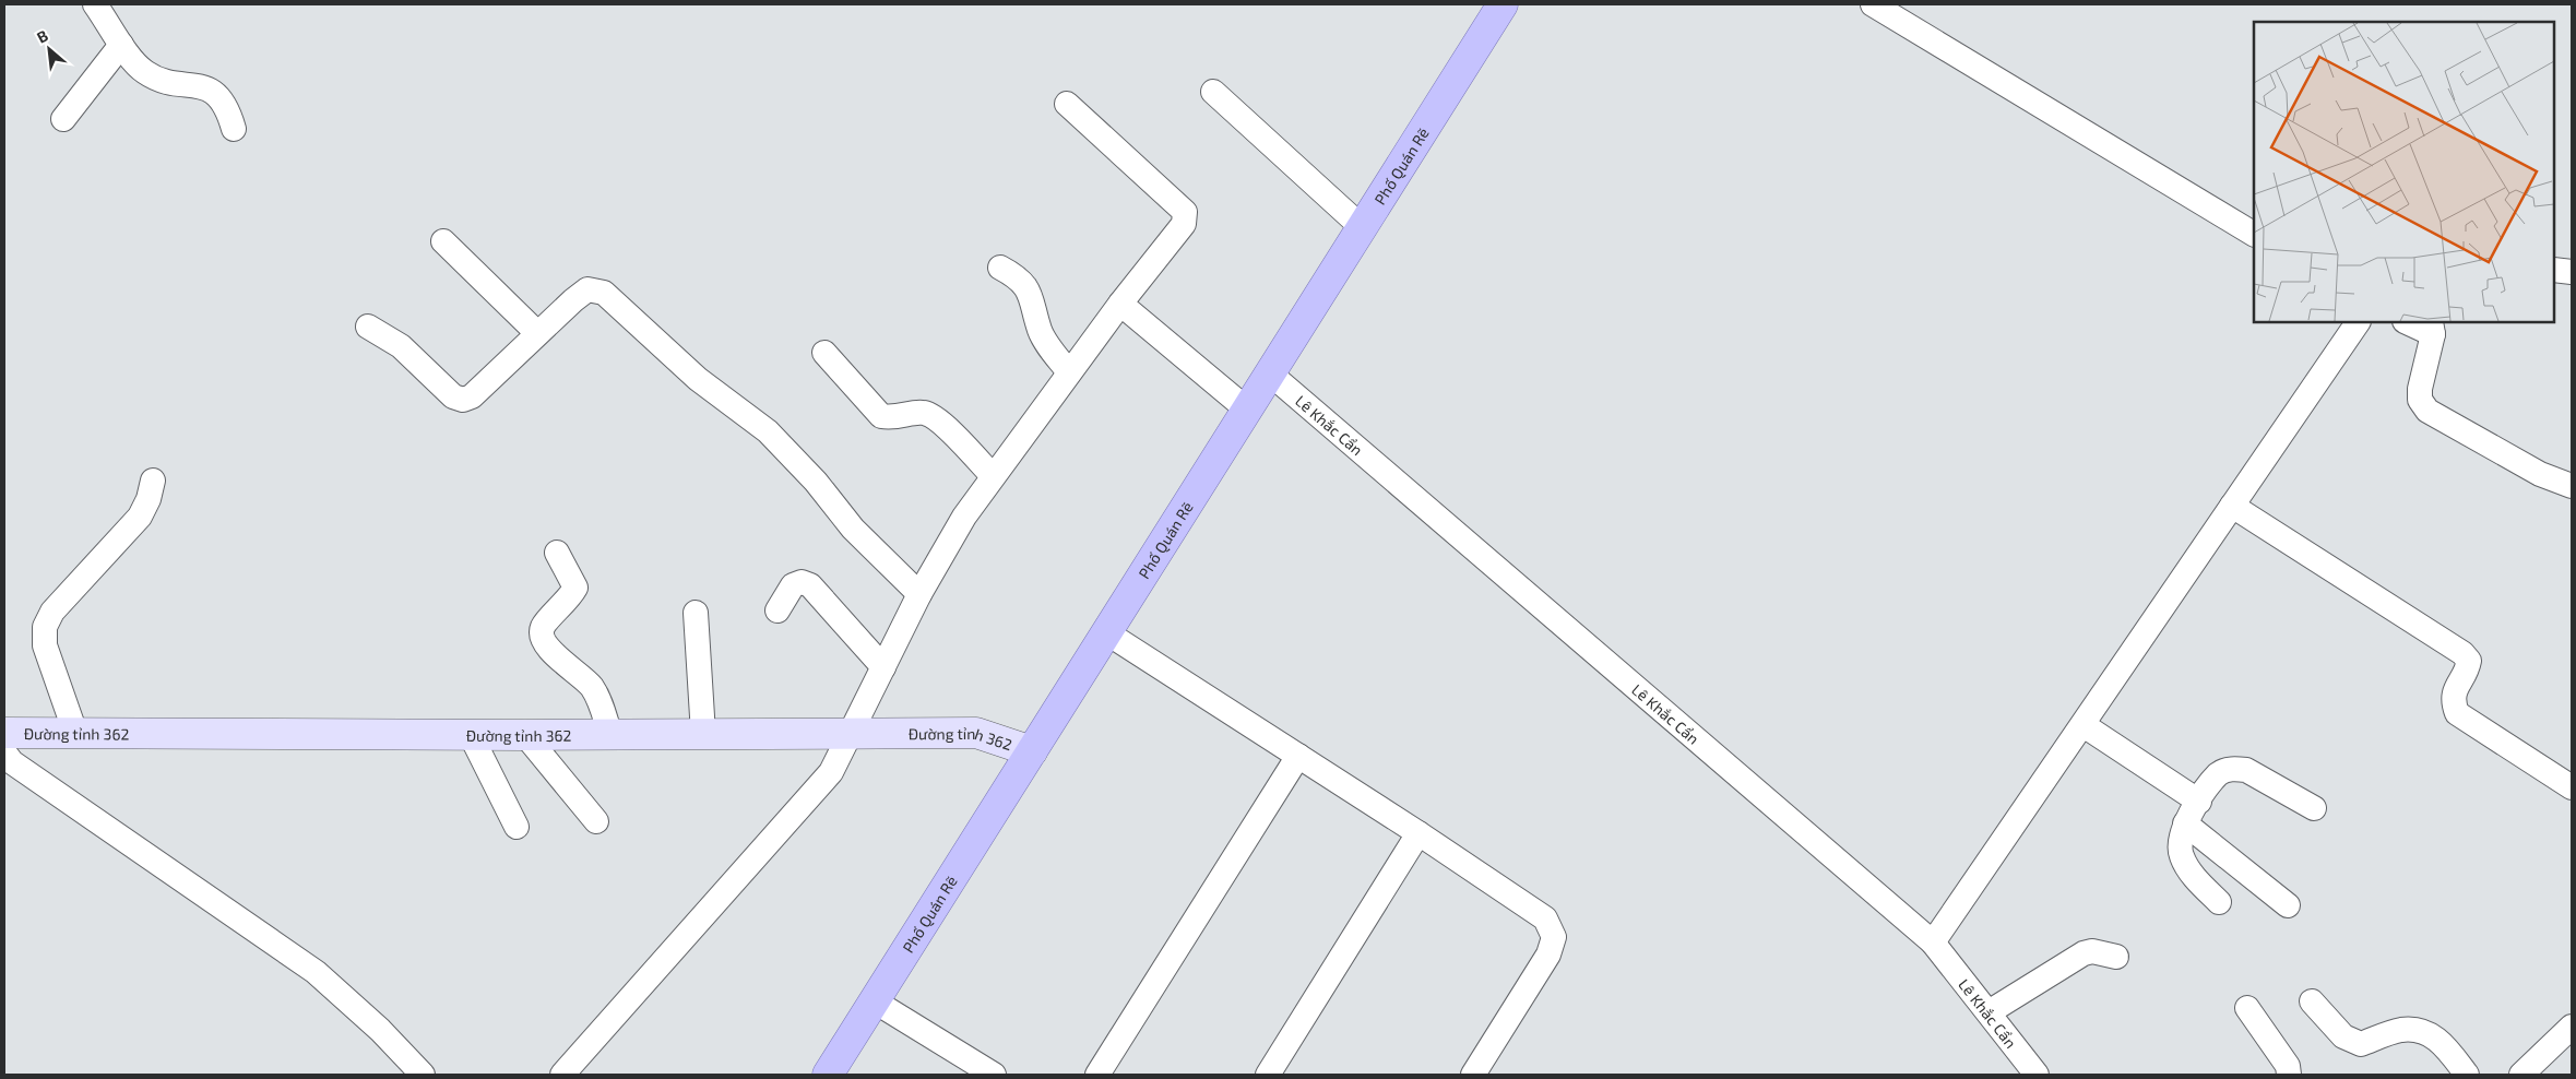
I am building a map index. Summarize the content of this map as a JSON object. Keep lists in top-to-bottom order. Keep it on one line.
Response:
{"streets":{"main road":["Phố Quán Rẽ","Đường tỉnh 362"],"street":["Lê Khắc Cẩn"]},"crossings":[["Phố Quán Rẽ","Lê Khắc Cẩn"],["Phố Quán Rẽ","Đường tỉnh 362"]],"north":"top left"}
